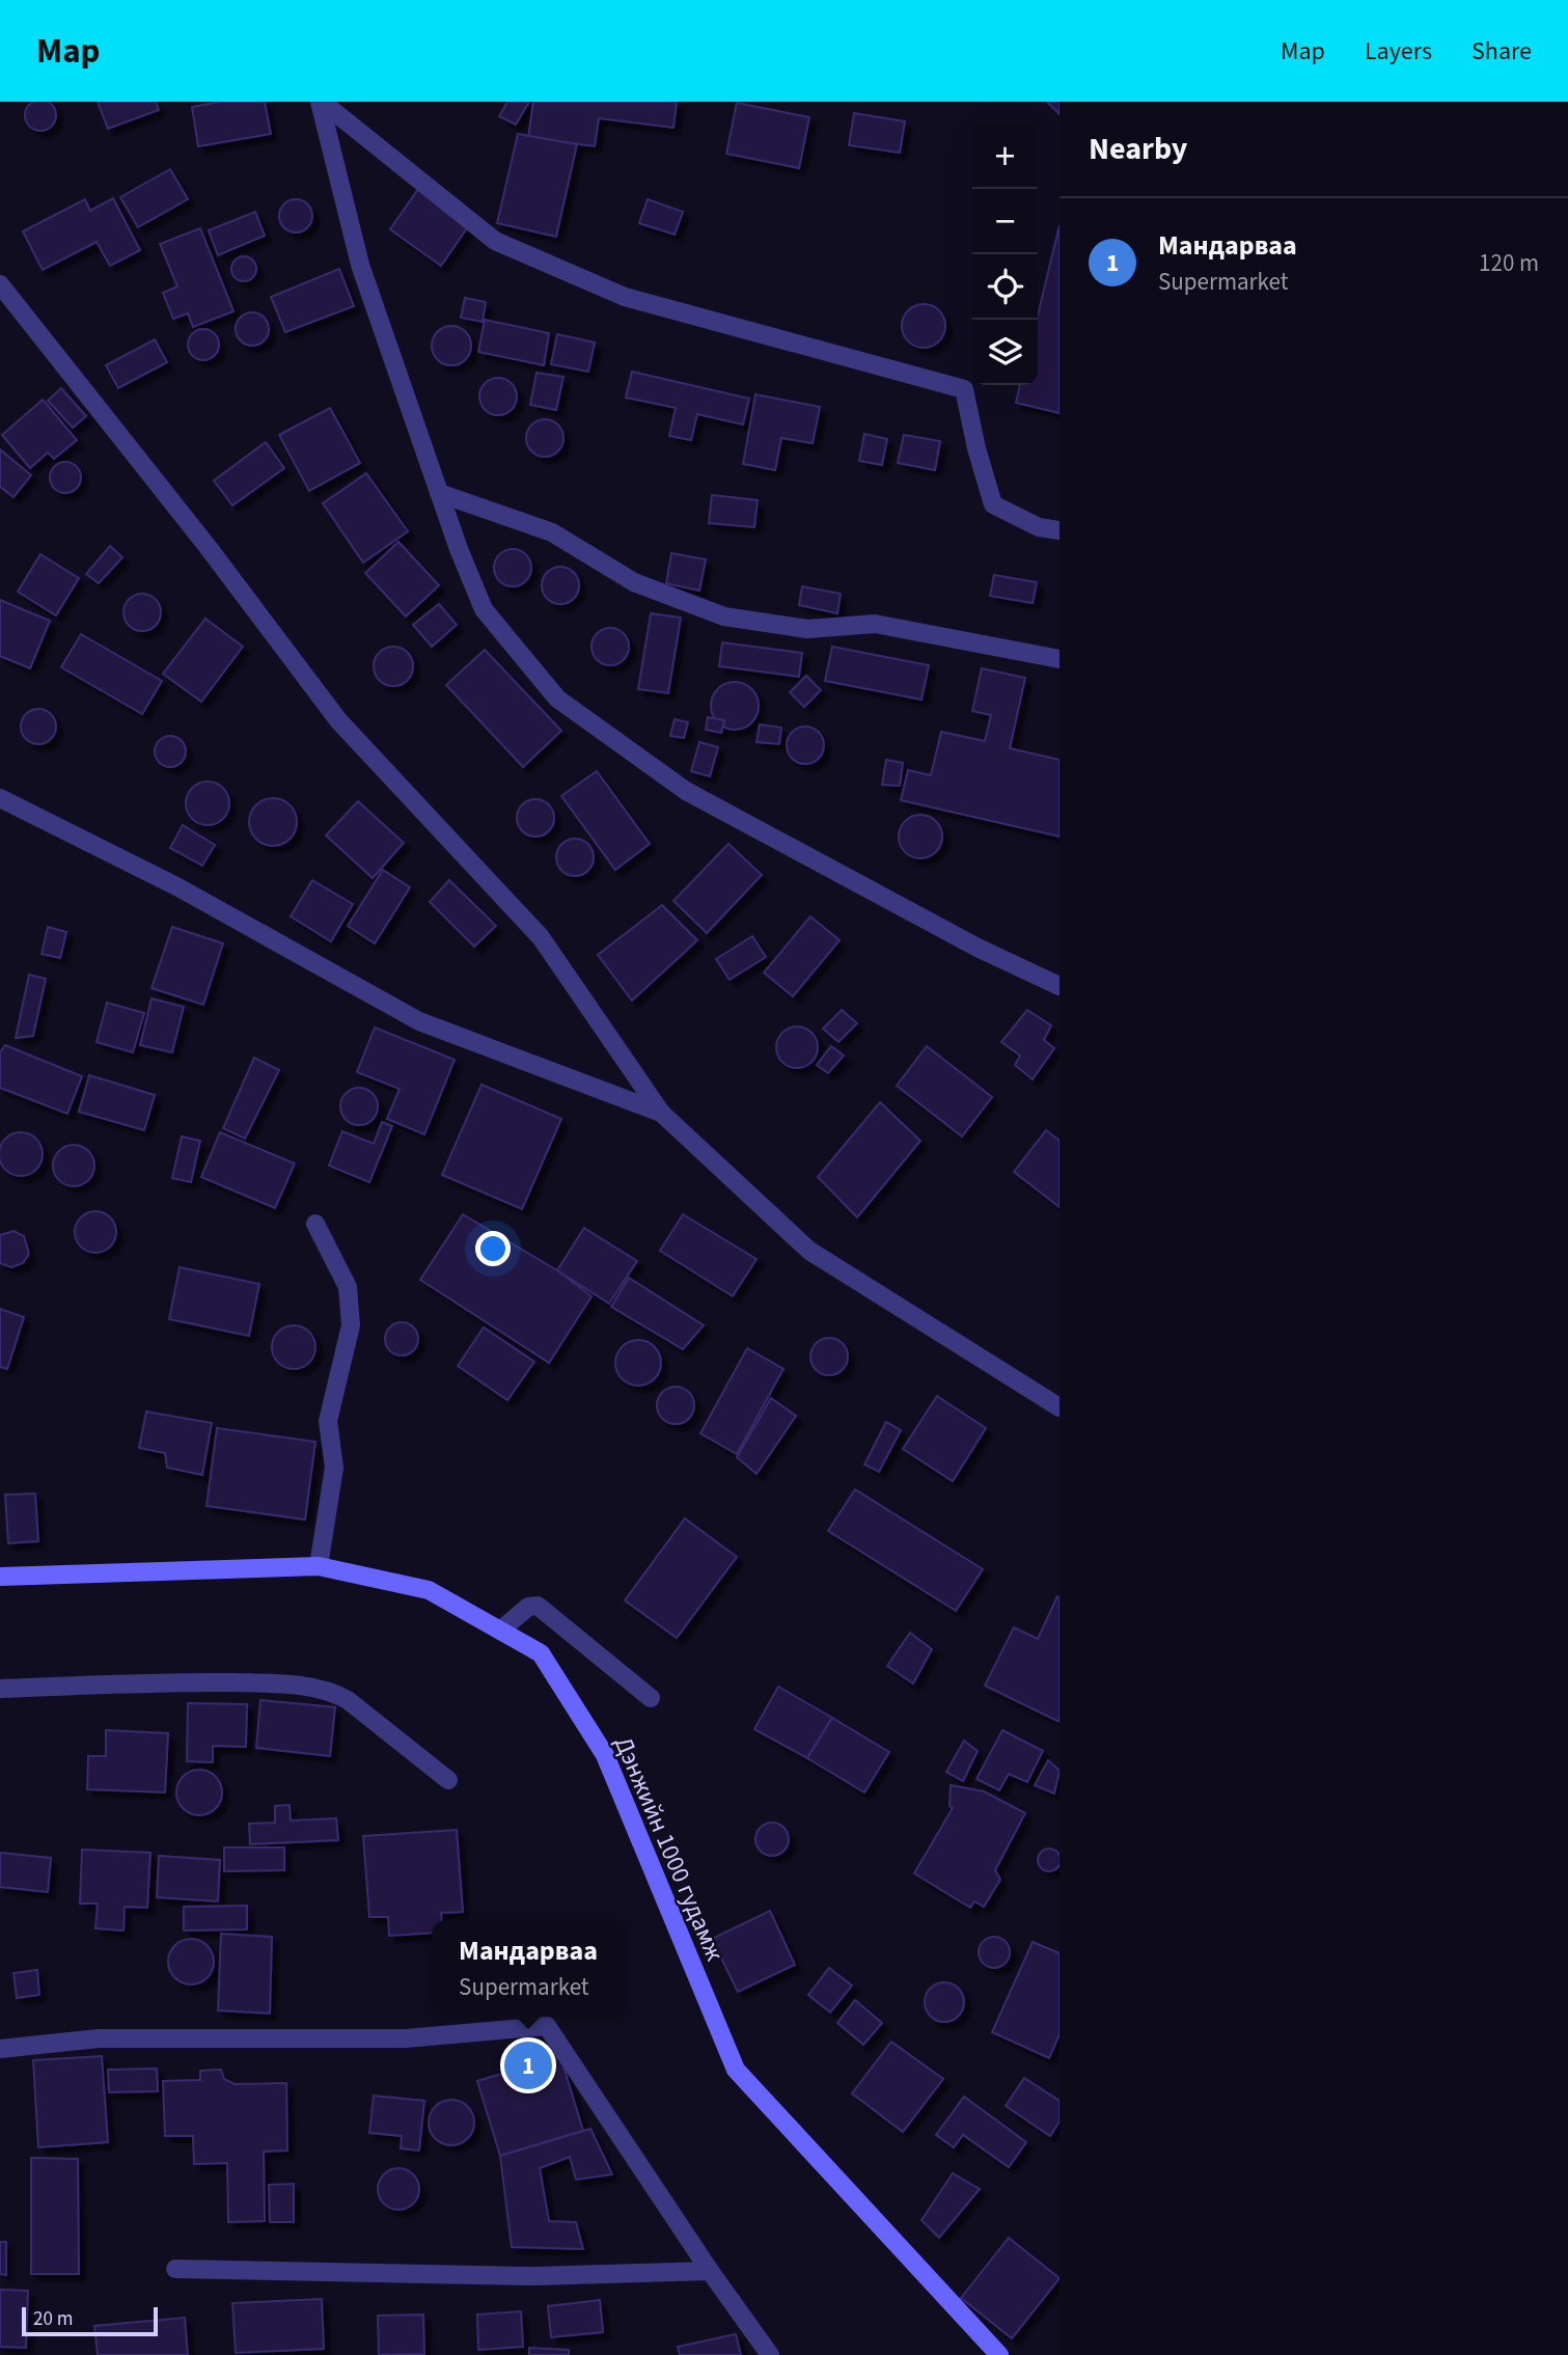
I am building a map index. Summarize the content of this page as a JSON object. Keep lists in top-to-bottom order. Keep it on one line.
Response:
{"streets":{"street":["Дэнжийн 1000 гудамж"]},"scale_bar":"20 m","page":{"header":"Map","nav":["Map","Layers","Share"],"heading":"Nearby","map_buttons":["+","−"],"list":[{"mark":"1","name":"Мандарваа","note":"Supermarket","value":"120 m"}],"popup":["Мандарваа","Supermarket"],"pins":"1","scale":"20 m"}}
